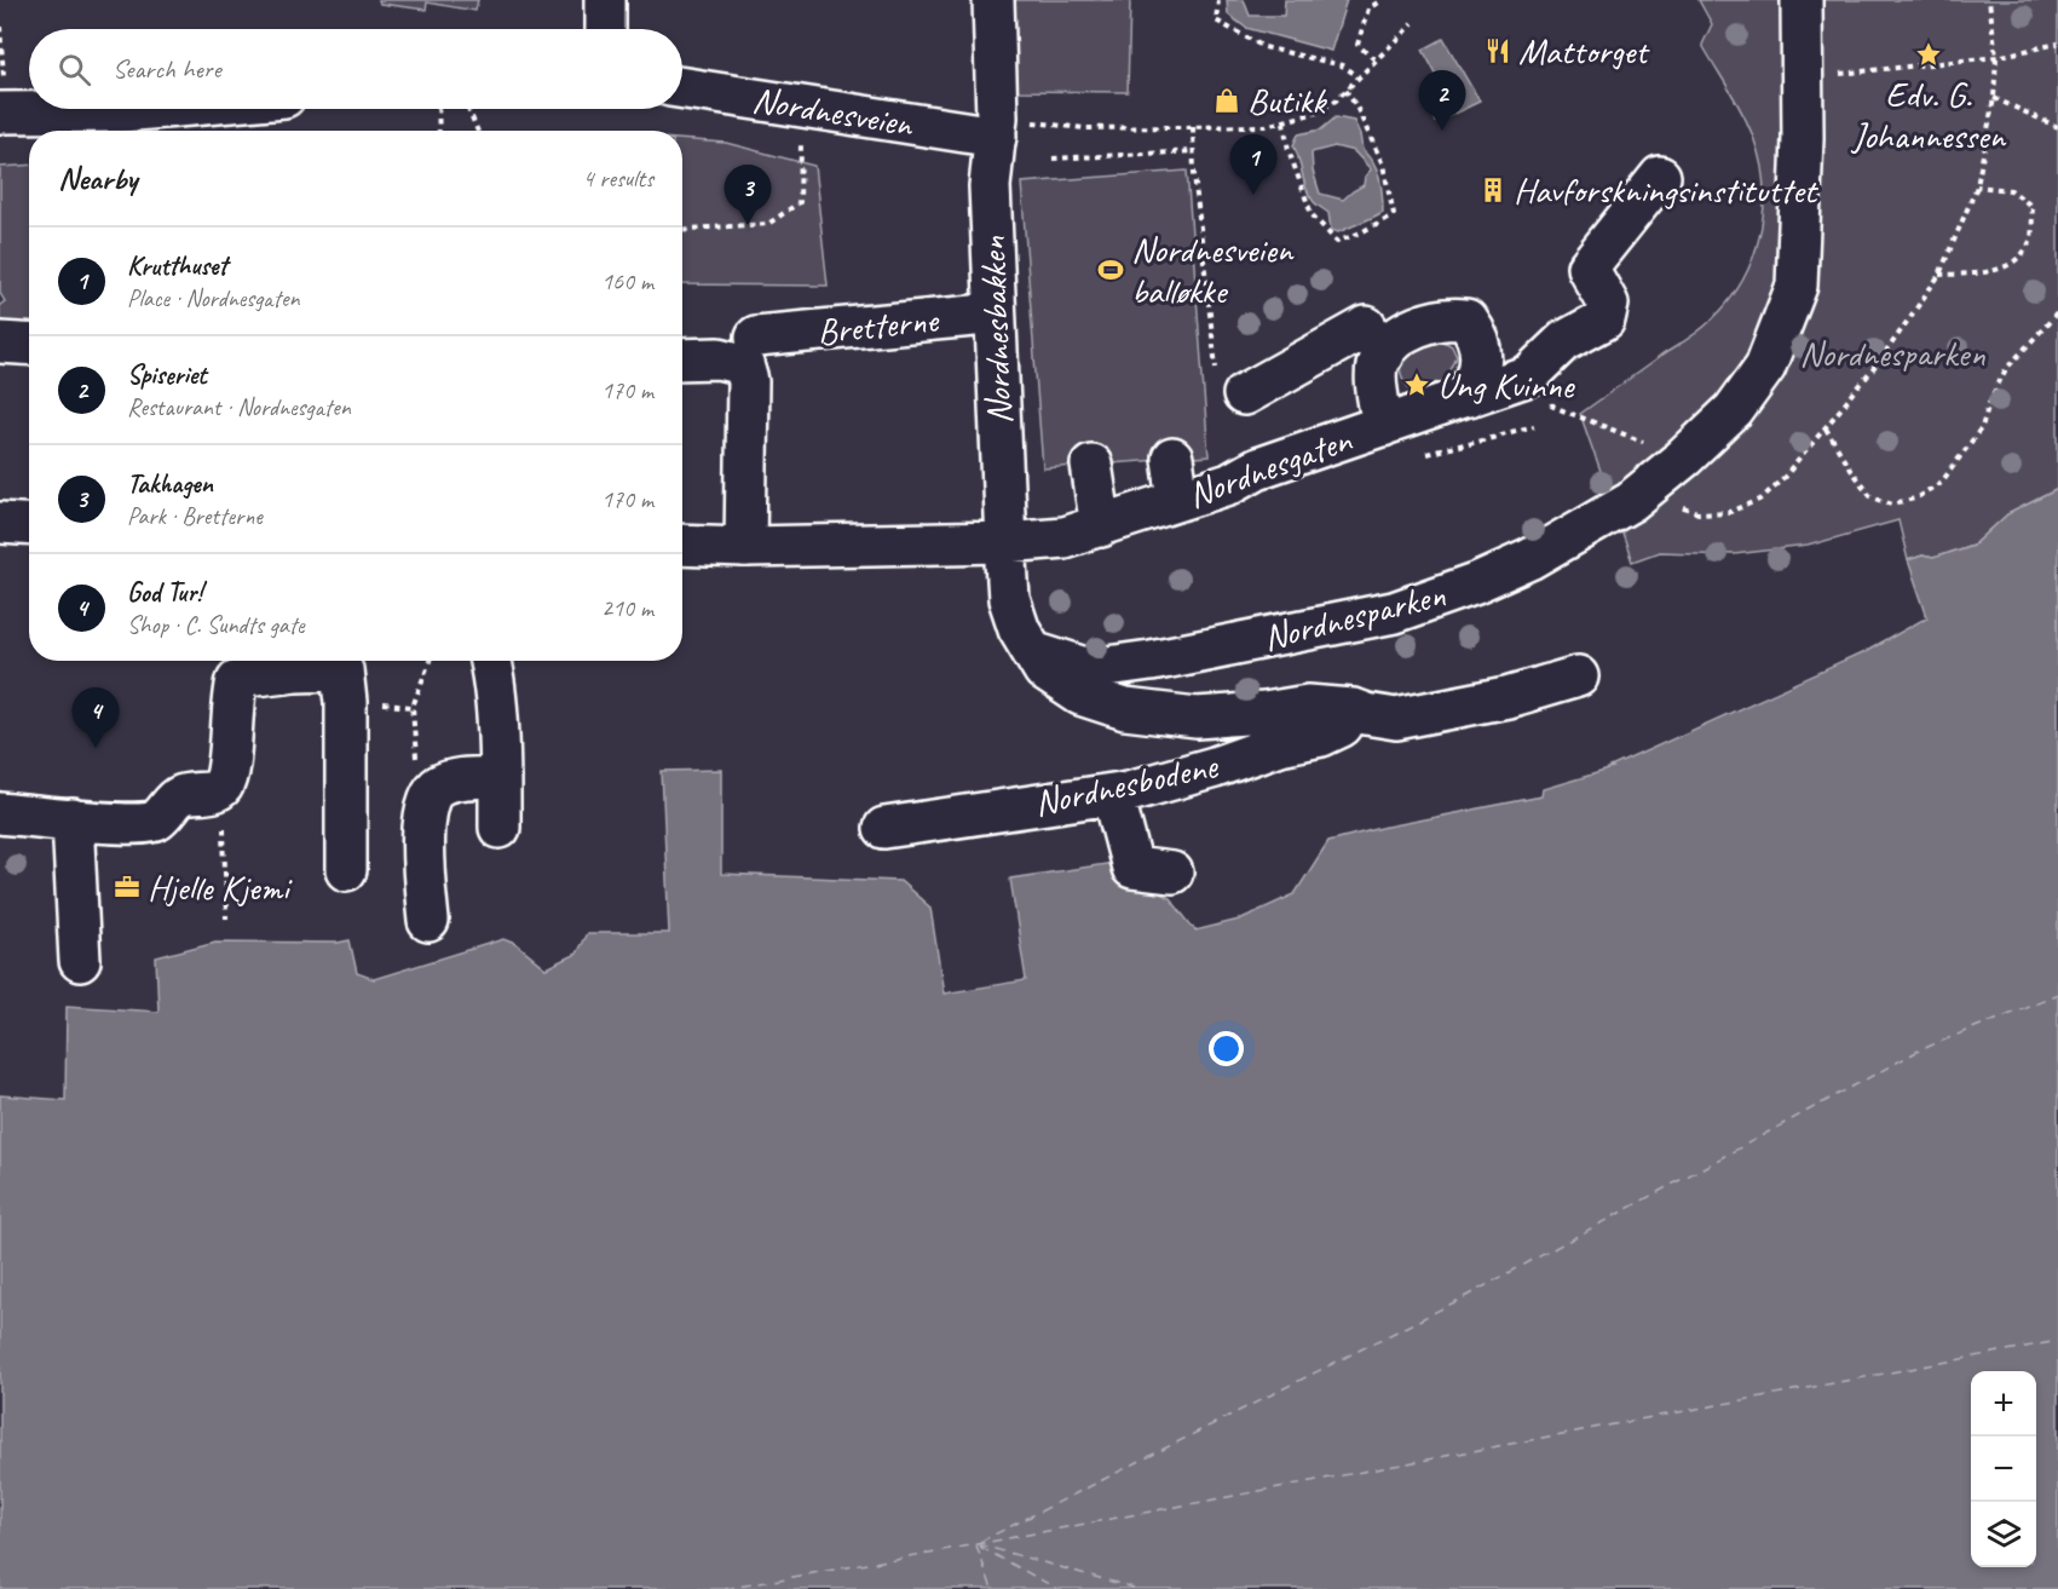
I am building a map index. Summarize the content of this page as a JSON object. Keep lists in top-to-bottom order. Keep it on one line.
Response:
{"streets":{"street":["Nordnesveien","Bretterne","Nordnesbakken","Nordnesgaten","Nordnesparken","Nordnesbodene"]},"crossings":[["Nordnesveien","Nordnesbakken"],["Bretterne","Nordnesbakken"],["Nordnesbakken","Nordnesgaten"],["Nordnesparken","Nordnesbodene"]],"parks":["Nordnesparken"],"places":{"restaurant":["Mattorget"],"place":["Edv. G. Johannessen","Ung Kvinne"],"shop":["Butikk"],"building":["Havforskningsinstituttet"],"sports":["Nordnesveien balløkke"],"office":["Hjelle Kjemi"]},"page":{"search":"Search here","pins":["2","1","3","4"],"heading":["Nearby","4 results"],"list":[{"mark":"1","name":"Krutthuset","note":"Place · Nordnesgaten","value":"160 m"},{"mark":"2","name":"Spiseriet","note":"Restaurant · Nordnesgaten","value":"170 m"},{"mark":"3","name":"Takhagen","note":"Park · Bretterne","value":"170 m"},{"mark":"4","name":"God Tur!","note":"Shop · C. Sundts gate","value":"210 m"}],"map_buttons":["+","−"]}}
